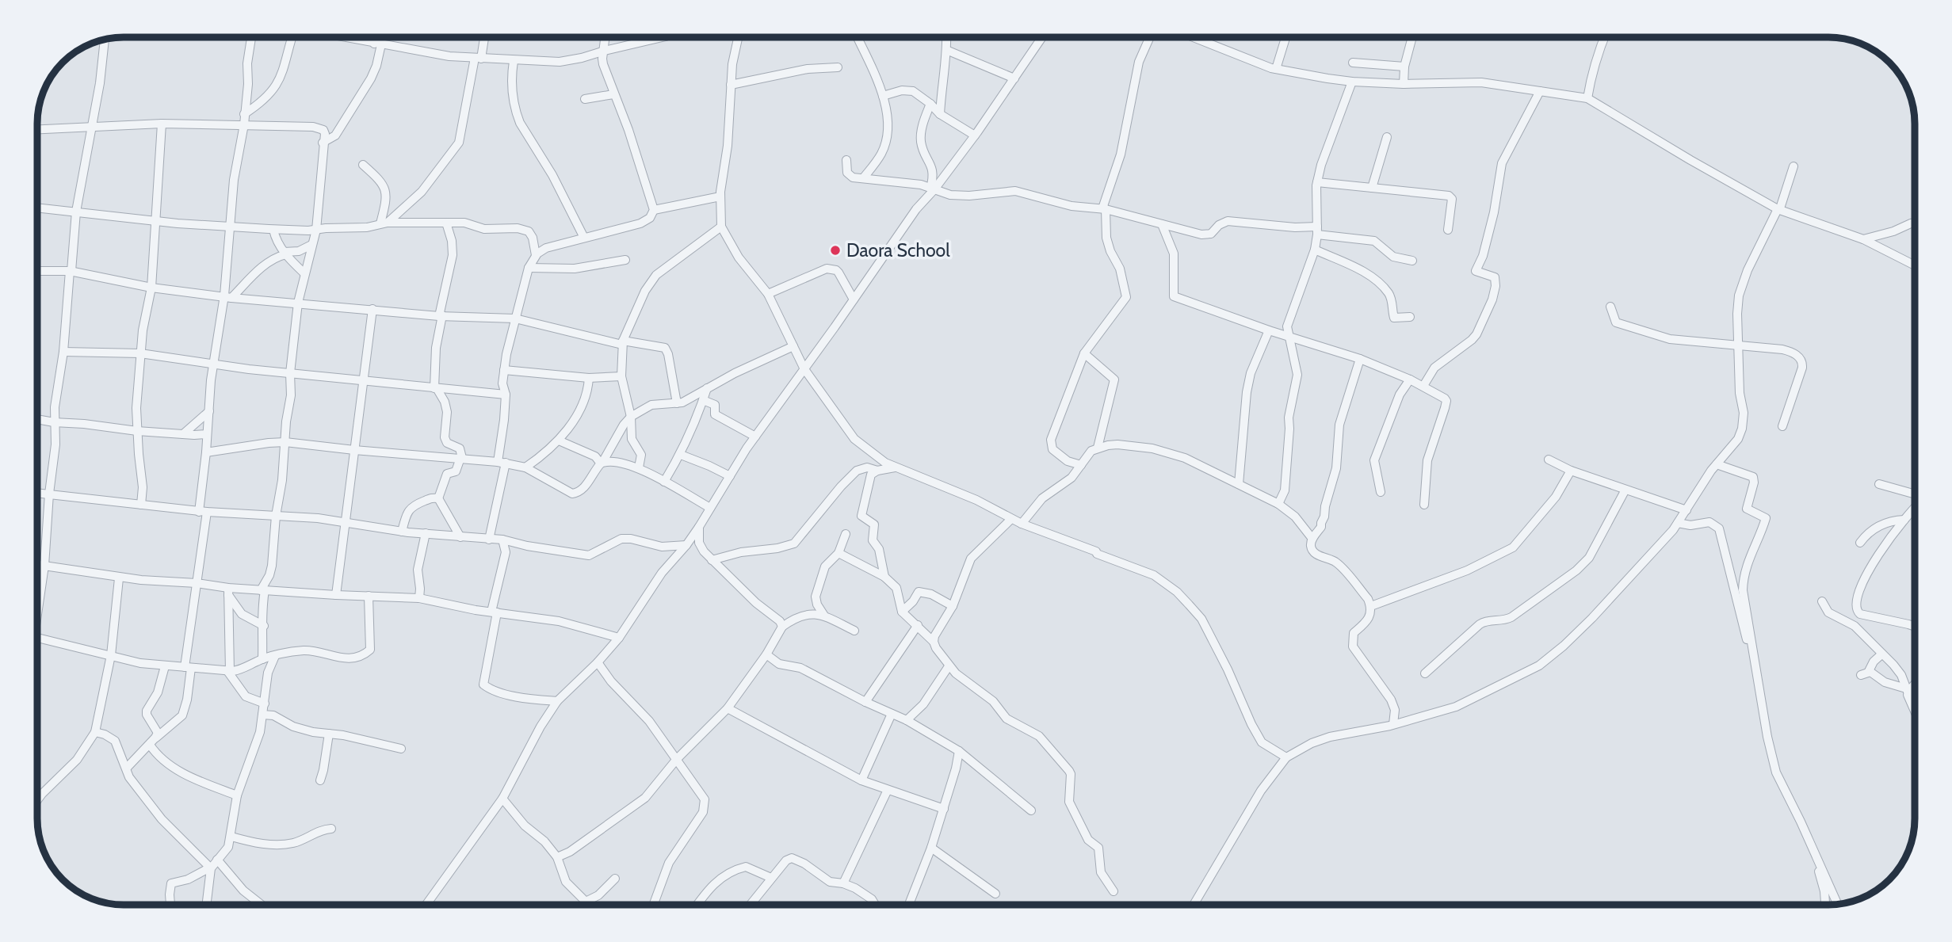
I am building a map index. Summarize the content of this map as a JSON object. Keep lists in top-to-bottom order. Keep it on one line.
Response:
{"places":["Daora School"]}
